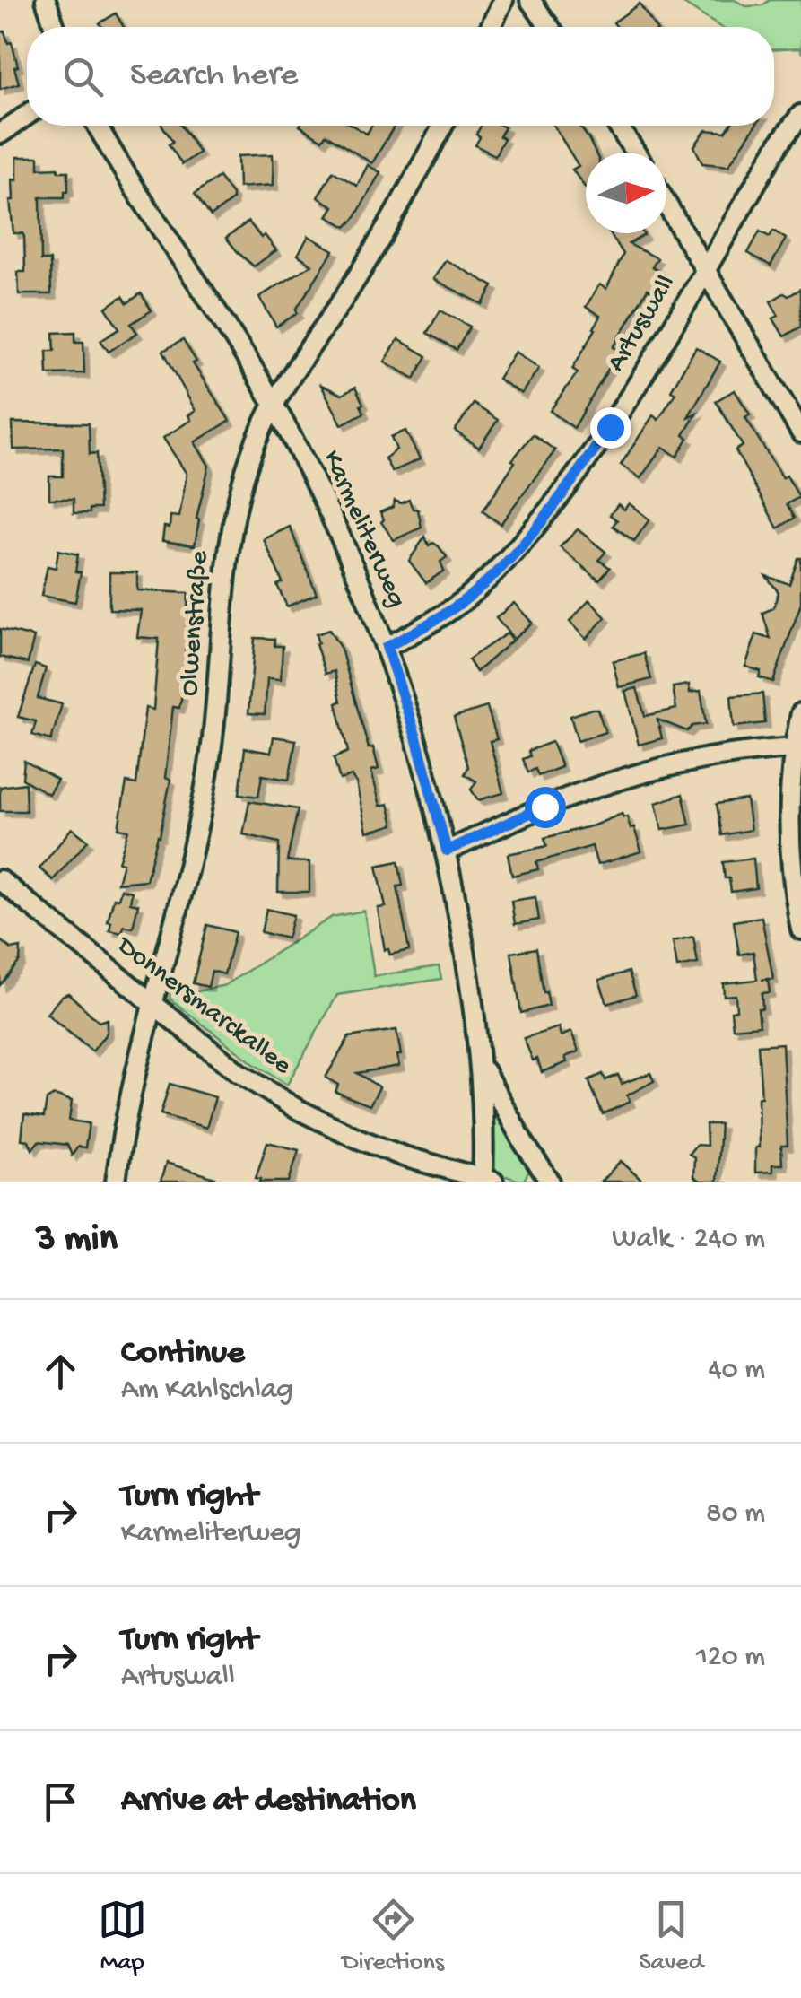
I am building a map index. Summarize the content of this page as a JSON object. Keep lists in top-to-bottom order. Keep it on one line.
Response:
{"streets":{"street":["Artuswall","Karmeliterweg","Olwenstraße","Donnersmarckallee"]},"crossings":[["Artuswall","Karmeliterweg"],["Karmeliterweg","Olwenstraße"],["Karmeliterweg","Donnersmarckallee"],["Olwenstraße","Donnersmarckallee"]],"north":"right","page":{"search":"Search here","heading":["3 min","Walk · 240 m"],"list":[["Continue","Am Kahlschlag","40 m"],["Turn right","Karmeliterweg","80 m"],["Turn right","Artuswall","120 m"],"Arrive at destination"],"nav":["Map","Directions","Saved"]}}
